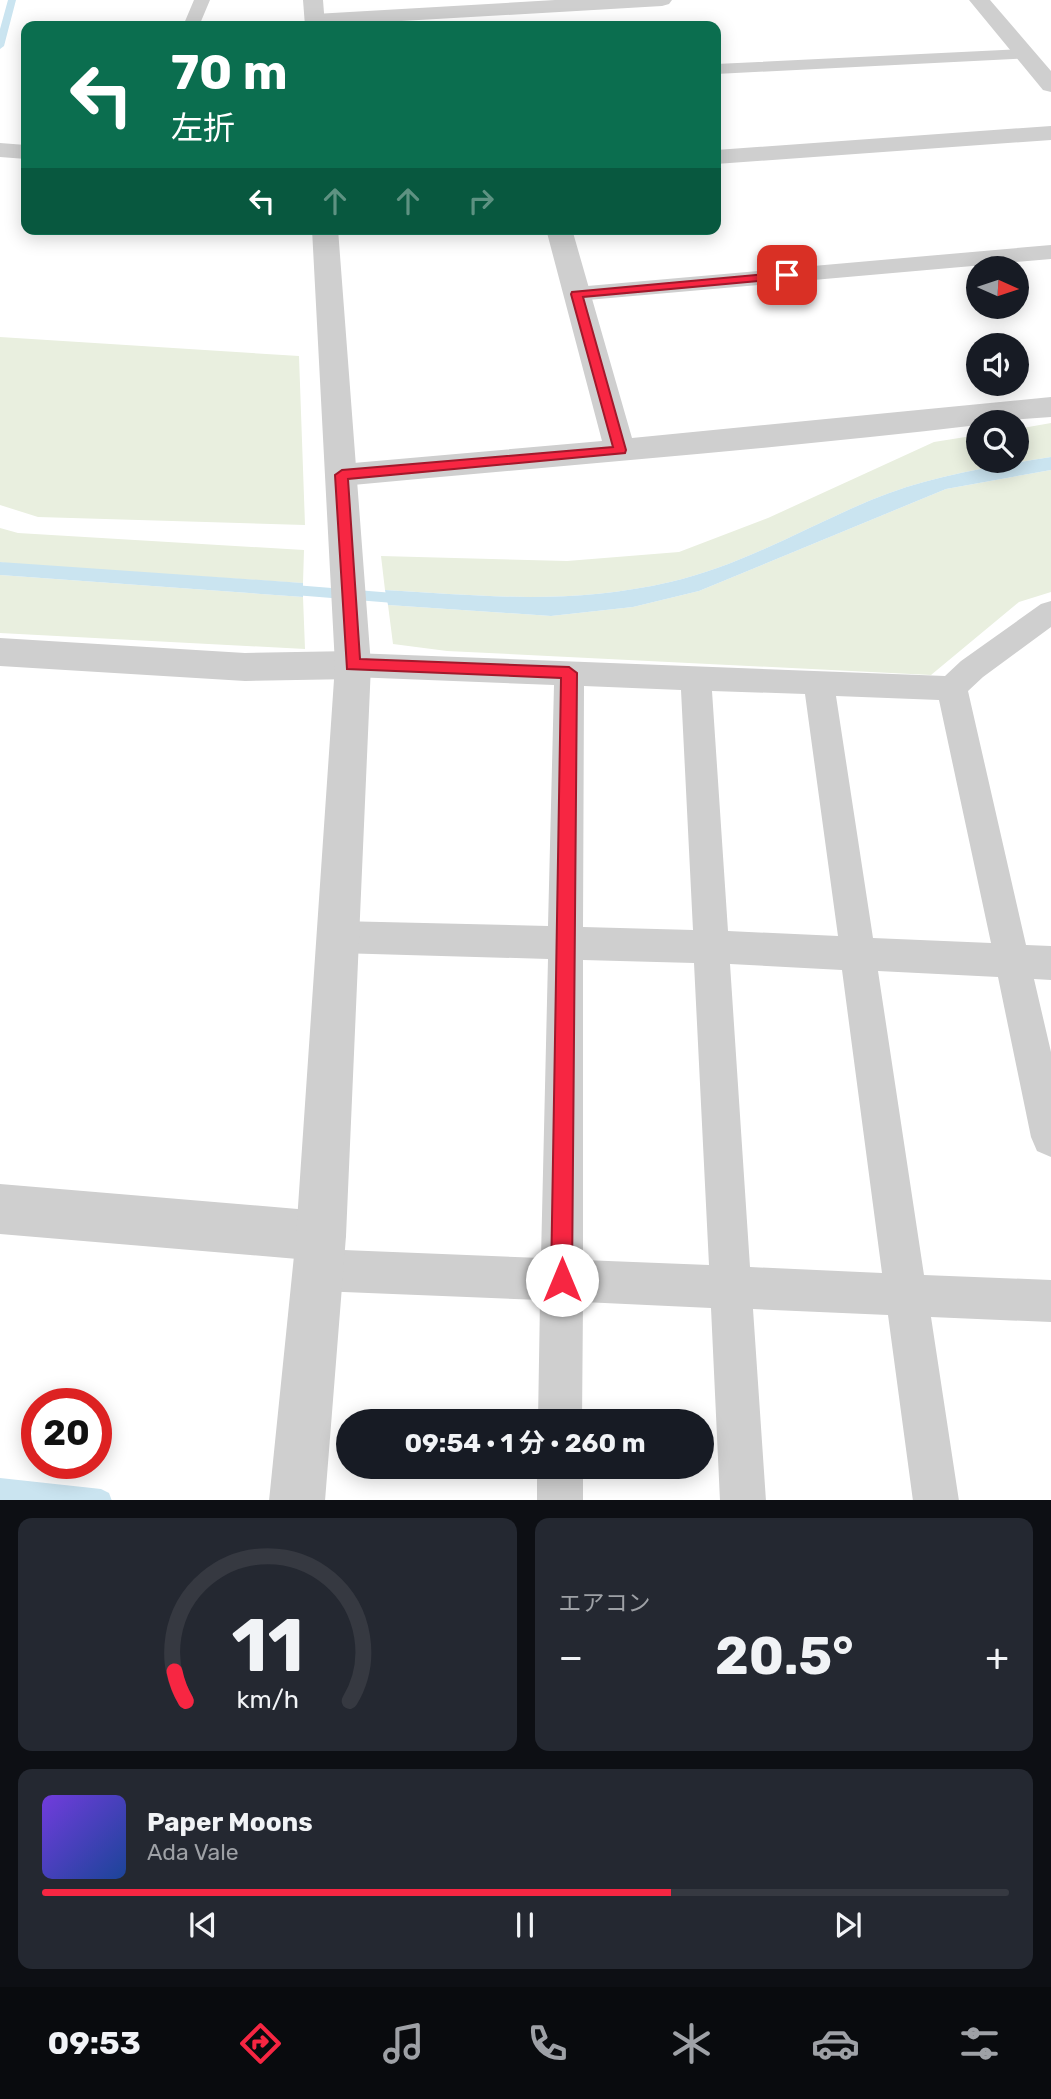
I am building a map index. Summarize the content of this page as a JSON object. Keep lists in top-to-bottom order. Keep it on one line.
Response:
{"north":"right","page":{"turn":["70 m","左折"],"limit":"20","trip":"09:54 · 1 分 · 260 m","tile":"エアコン","heat":["−","20.5°","+"],"song":["Paper Moons","Ada Vale"],"tabs":"09:53","gauge":["11","km/h"]}}
